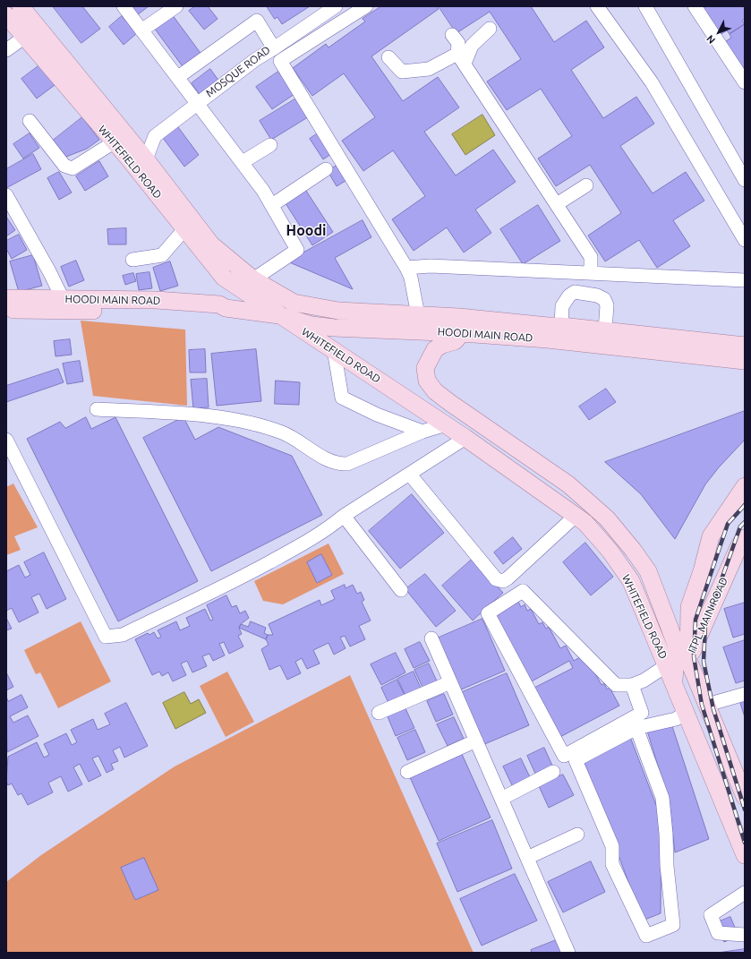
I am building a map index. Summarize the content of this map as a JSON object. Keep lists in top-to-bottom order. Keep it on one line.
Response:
{"streets":{"main road":["WHITEFIELD ROAD","HOODI MAIN ROAD","ITPL MAIN ROAD"],"street":["MOSQUE ROAD"]},"crossings":[["MOSQUE ROAD","WHITEFIELD ROAD"],["WHITEFIELD ROAD","HOODI MAIN ROAD"]],"districts":["Hoodi"],"north":"bottom left"}
